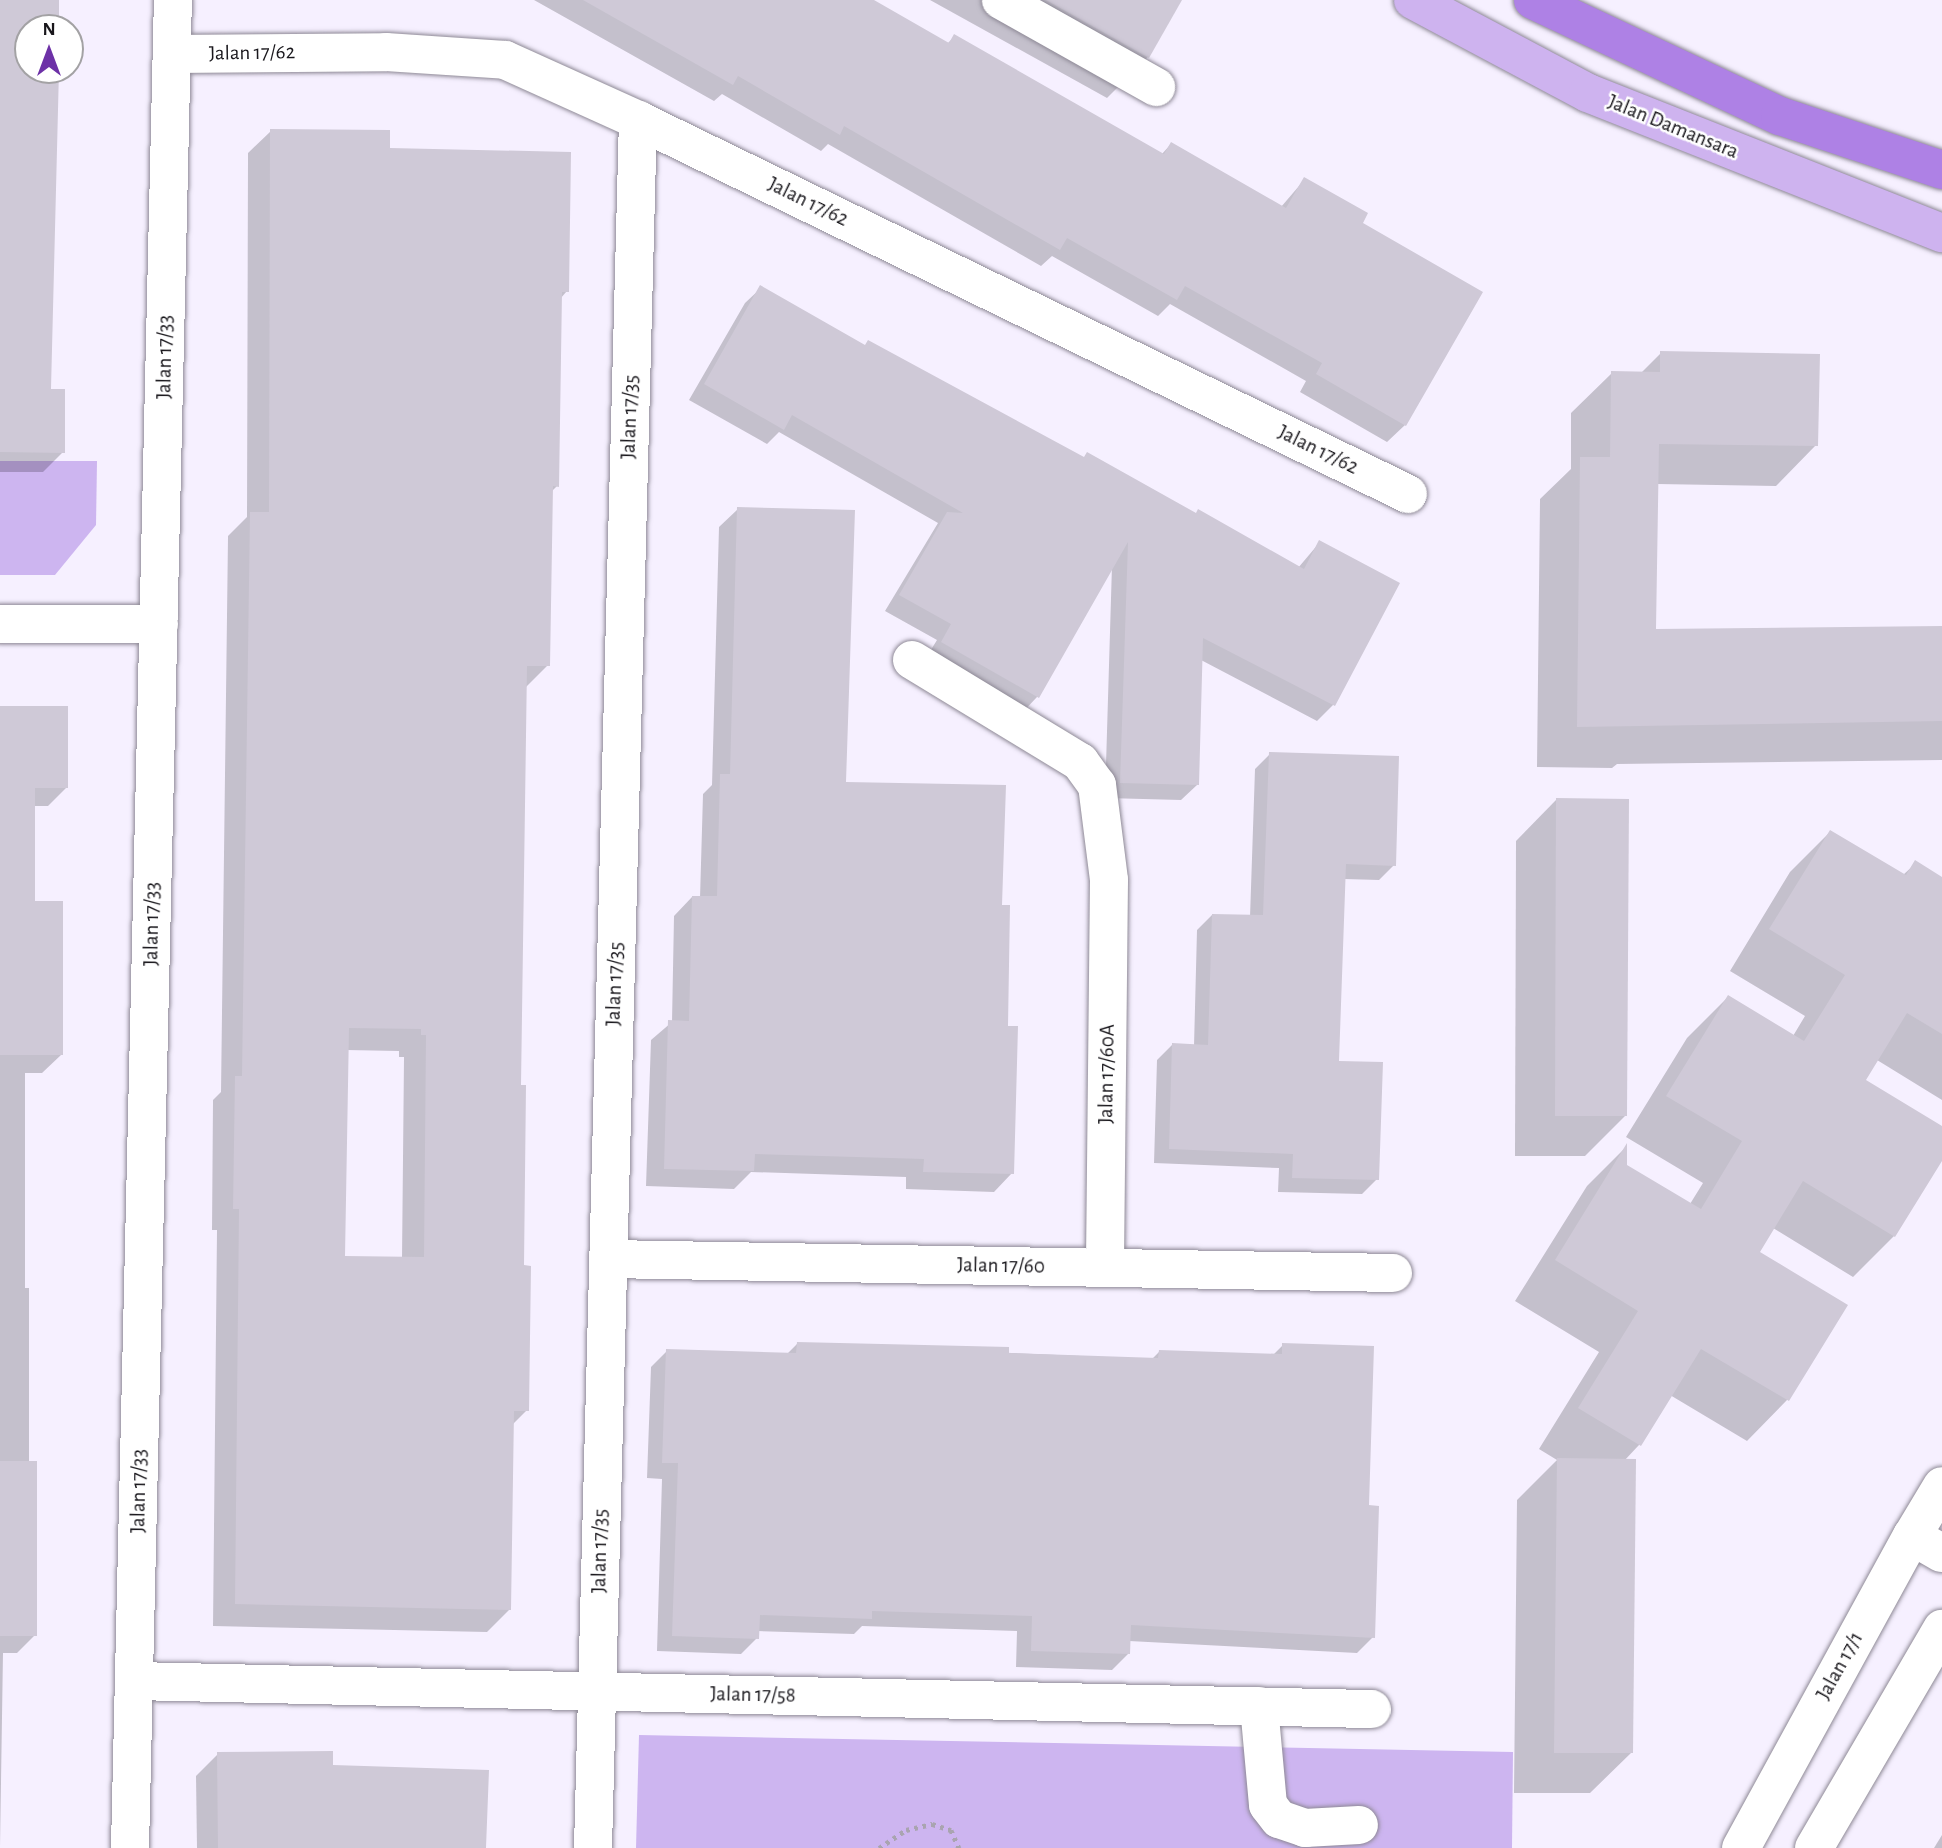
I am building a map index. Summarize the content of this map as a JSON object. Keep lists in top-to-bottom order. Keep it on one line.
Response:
{"streets":{"main road":["Jalan Damansara"],"street":["Jalan 17/62","Jalan 17/33","Jalan 17/35","Jalan 17/60A","Jalan 17/60","Jalan 17/1","Jalan 17/58"]},"crossings":[["Jalan 17/62","Jalan 17/33"],["Jalan 17/62","Jalan 17/35"],["Jalan 17/33","Jalan 17/58"],["Jalan 17/35","Jalan 17/60"],["Jalan 17/35","Jalan 17/58"],["Jalan 17/60A","Jalan 17/60"]],"north":"top"}
